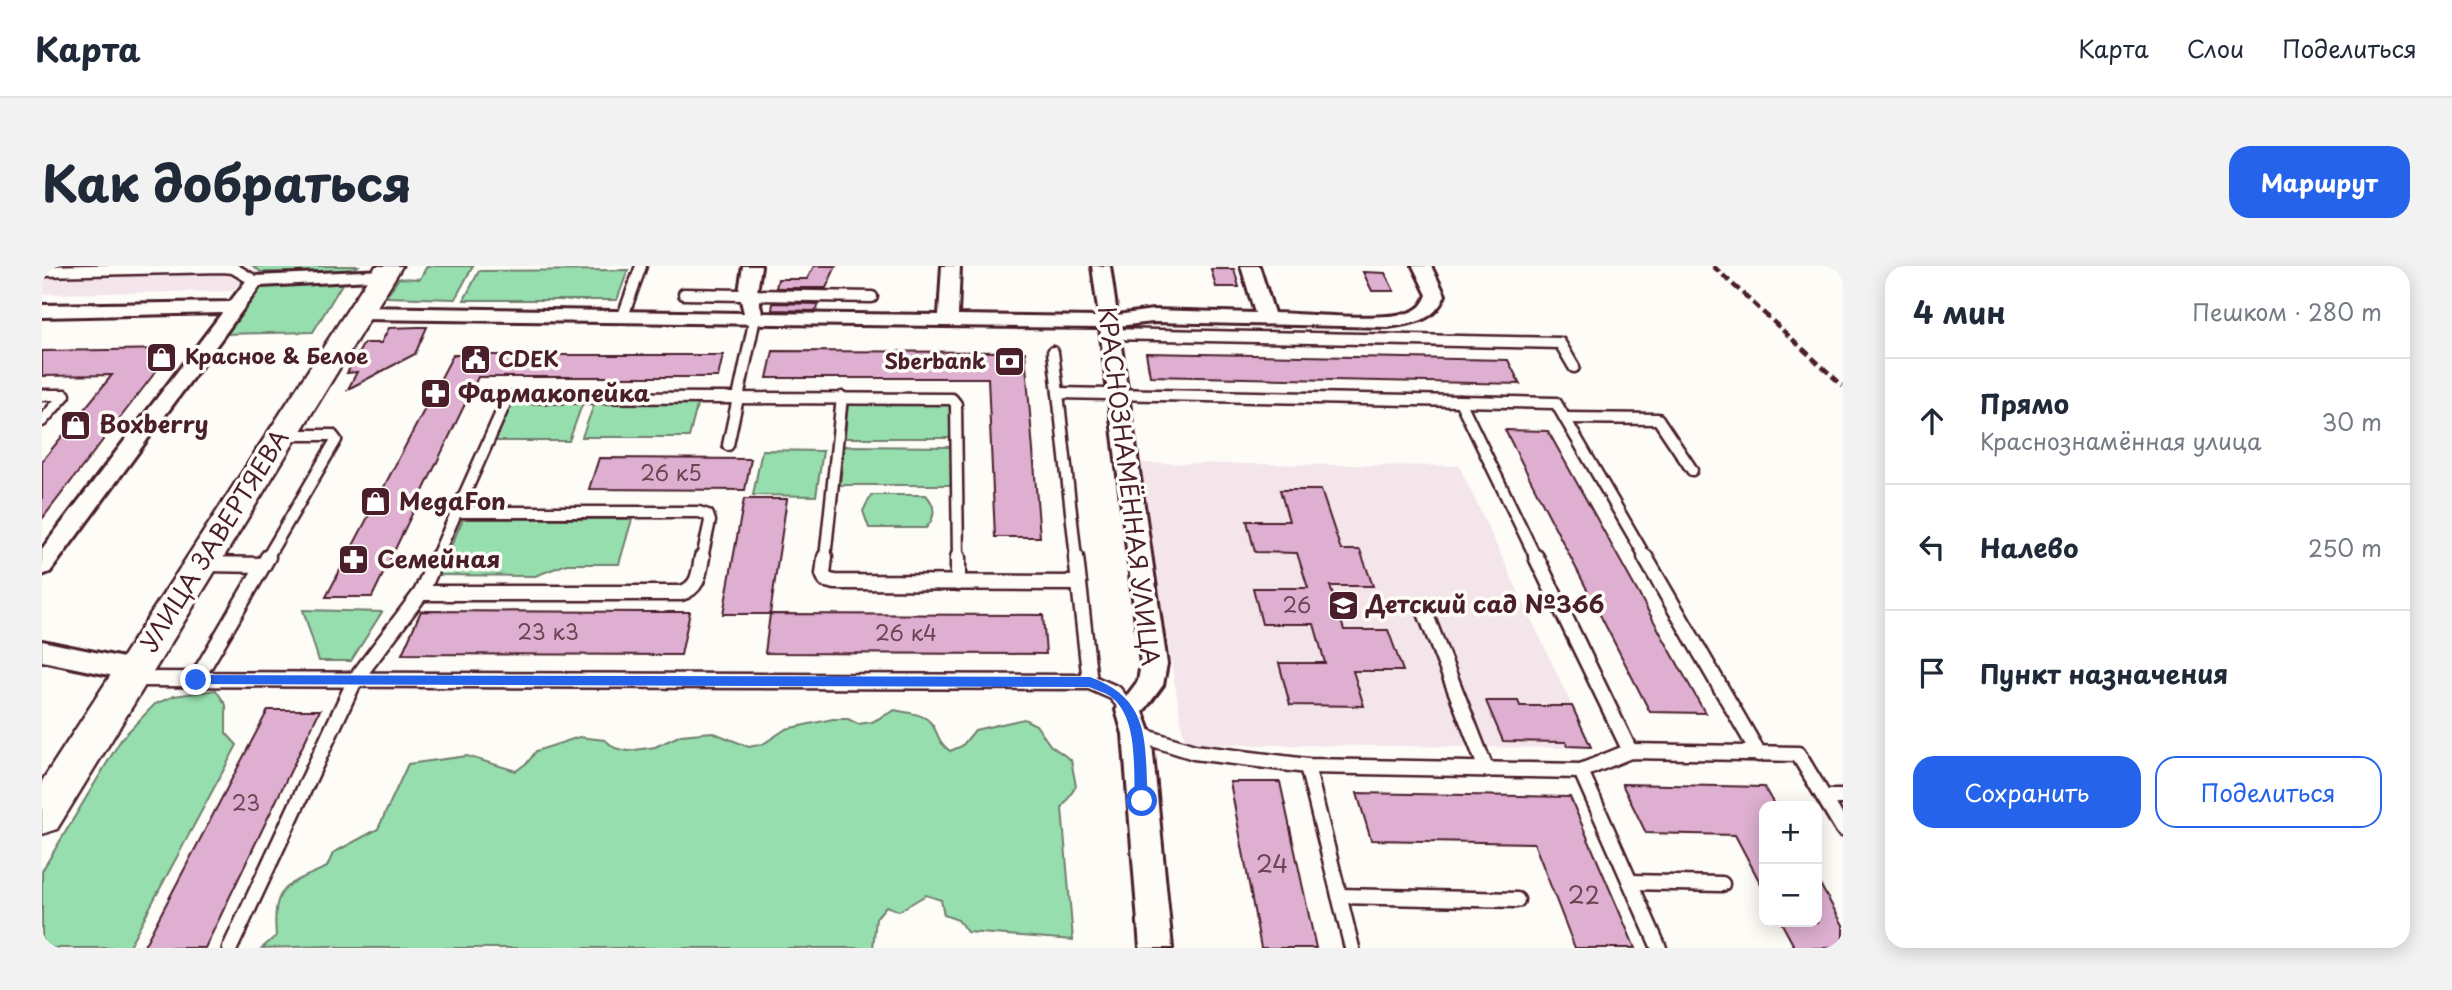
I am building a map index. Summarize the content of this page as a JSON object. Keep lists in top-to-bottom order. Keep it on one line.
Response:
{"streets":{"main road":["УЛИЦА ЗАВЕРТЯЕВА"],"street":["КРАСНОЗНАМЁННАЯ УЛИЦА"]},"places":{"shop":["Красное & Белое","Boxberry","MegaFon"],"public building":["CDEK"],"bank":["Sberbank"],"pharmacy":["Фармакопейка","Семейная"],"school or university":["Детский сад №366"]},"house_numbers":["26 к5","26","23 к3","26 к4","23","24","22"],"page":{"header":"Карта","nav":["Карта","Слои","Поделиться"],"title":"Как добраться","buttons":["Маршрут",["Сохранить","Поделиться"]],"heading":["4 мин","Пешком · 280 m"],"list":[["Прямо","Краснознамённая улица","30 m"],["Налево","250 m"],"Пункт назначения"],"map_buttons":["+","−"]}}
